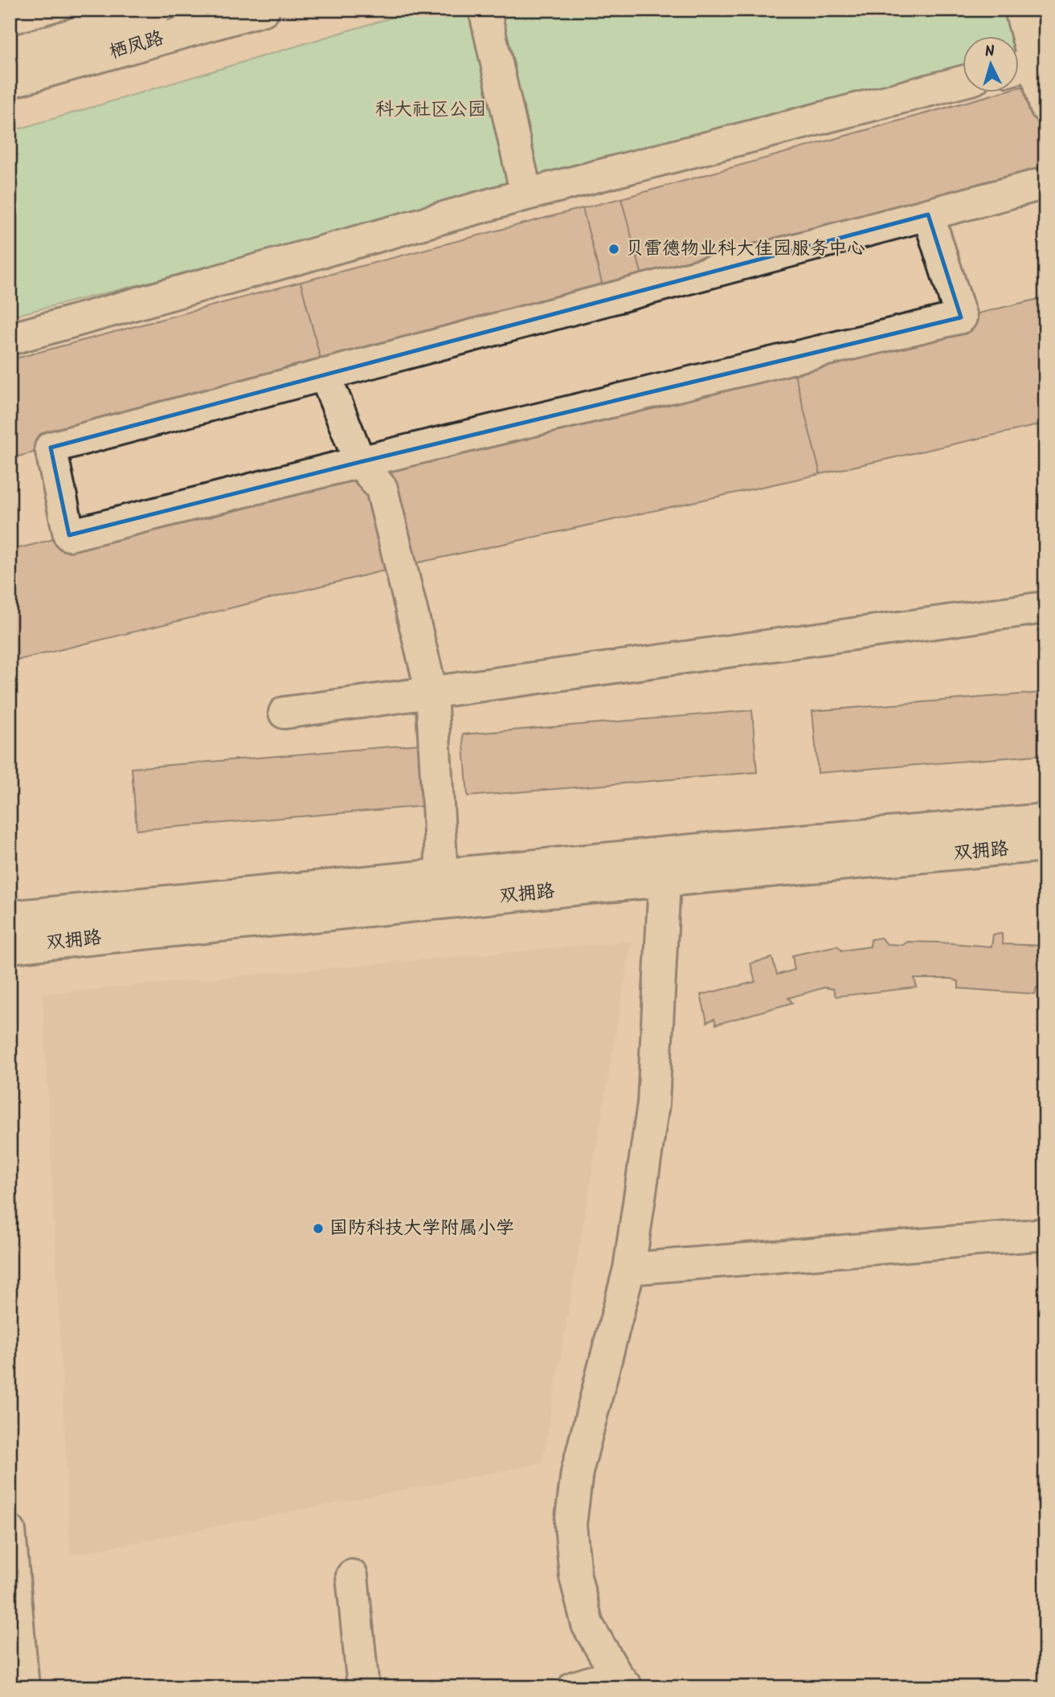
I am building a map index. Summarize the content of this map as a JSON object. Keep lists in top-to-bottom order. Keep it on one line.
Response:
{"streets":{"street":["栖凤路","双拥路"]},"parks":["科大社区公园"],"places":["贝雷德物业科大佳园服务中心","国防科技大学附属小学"],"north":"top"}
